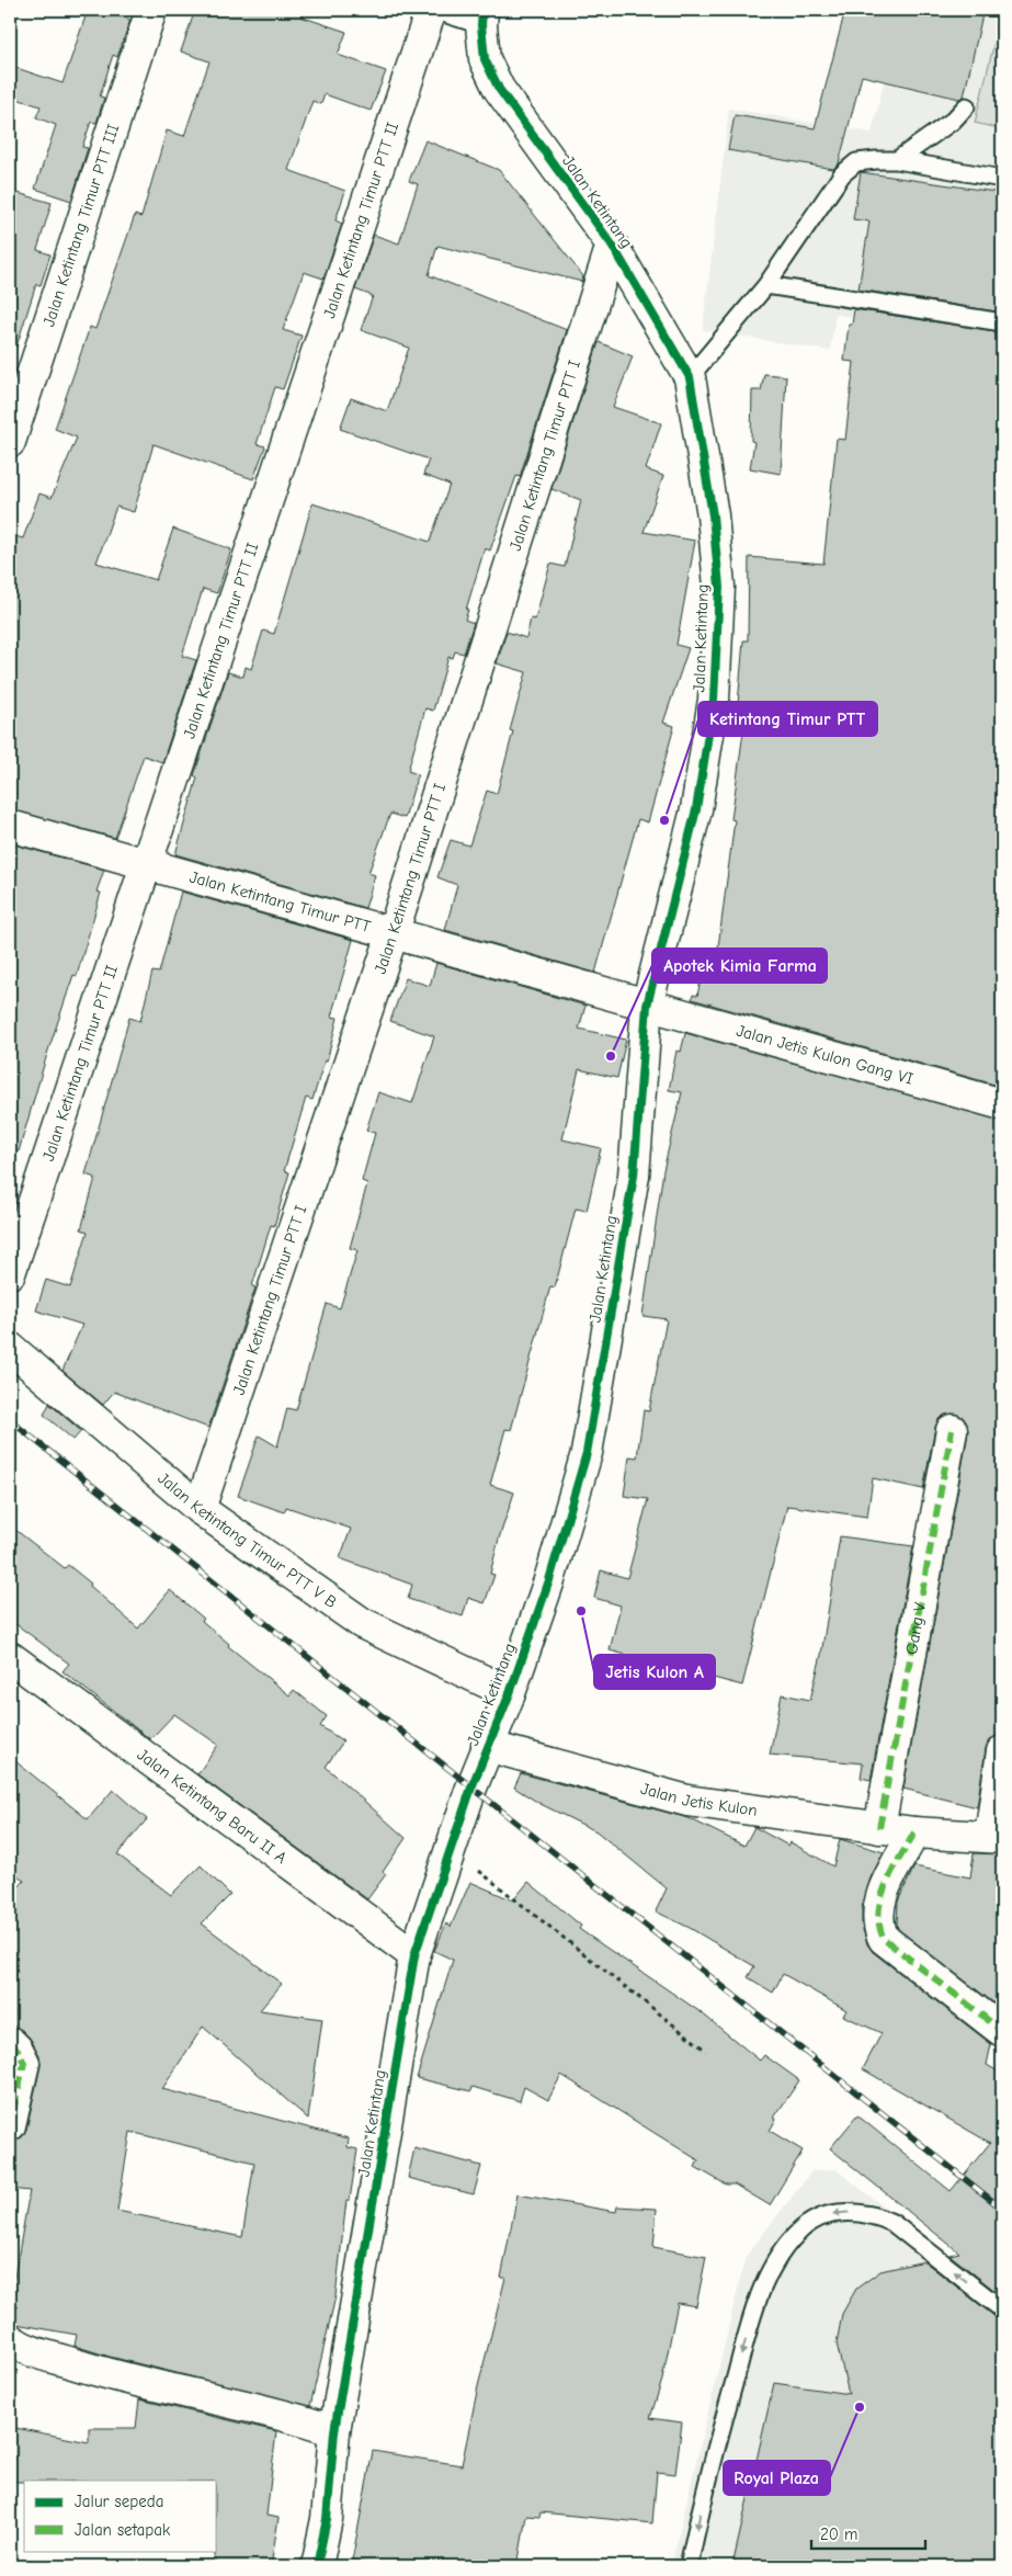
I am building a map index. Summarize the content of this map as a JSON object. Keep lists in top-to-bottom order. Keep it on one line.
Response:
{"streets":{"street":["Jalan Ketintang","Jalan Ketintang Timur PTT II","Jalan Ketintang Timur PTT III","Jalan Ketintang Timur PTT I","Jalan Ketintang Timur PTT","Jalan Jetis Kulon Gang VI","Jalan Ketintang Timur PTT V B","Gang V","Jalan Jetis Kulon","Jalan Ketintang Baru II A"]},"crossings":[["Jalan Ketintang","Jalan Ketintang Timur PTT II"],["Jalan Ketintang","Jalan Ketintang Timur PTT I"],["Jalan Ketintang","Jalan Ketintang Timur PTT"],["Jalan Ketintang","Jalan Jetis Kulon Gang VI"],["Jalan Ketintang","Jalan Ketintang Timur PTT V B"],["Jalan Ketintang","Jalan Jetis Kulon"],["Jalan Ketintang","Jalan Ketintang Baru II A"],["Jalan Ketintang Timur PTT II","Jalan Ketintang Timur PTT"],["Jalan Ketintang Timur PTT I","Jalan Ketintang Timur PTT"],["Jalan Ketintang Timur PTT I","Jalan Ketintang Timur PTT V B"],["Jalan Ketintang Timur PTT","Jalan Jetis Kulon Gang VI"],["Gang V","Jalan Jetis Kulon"]],"places":["Ketintang Timur PTT","Apotek Kimia Farma","Jetis Kulon A","Royal Plaza"],"legend":["Jalur sepeda","Jalan setapak"],"scale_bar":"20 m"}
